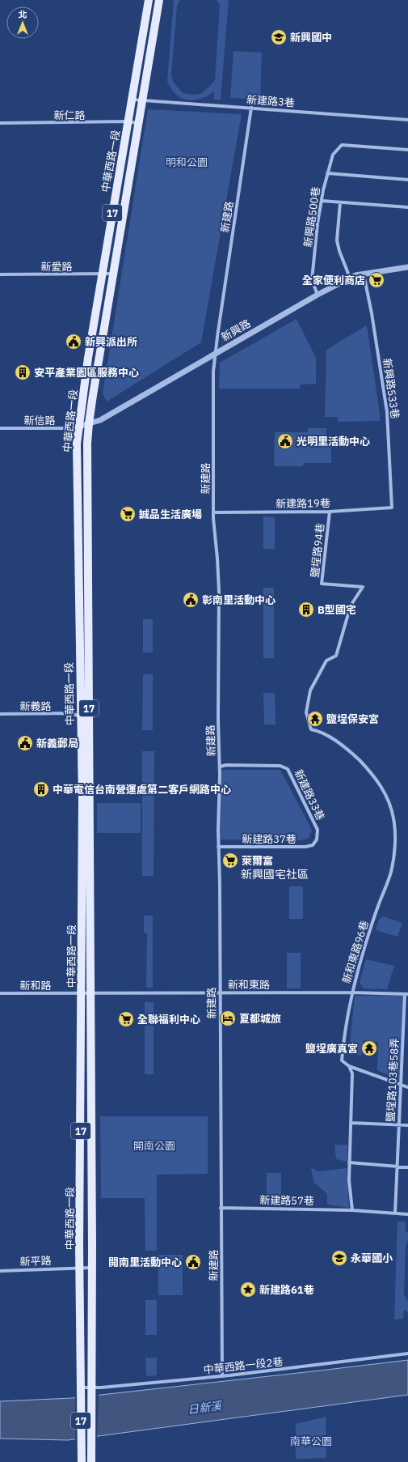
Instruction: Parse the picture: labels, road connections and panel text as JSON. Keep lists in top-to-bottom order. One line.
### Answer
{"streets":{"main road":["中華西路一段","17"],"street":["新建路3巷","新仁路","新建路","新興路500巷","新愛路","新興路","新興路533巷","新信路","新建路19巷","鹽埕路94巷","新義路","新建路33巷","新建路37巷","新和東路96巷","新和東路","新和路","鹽埕路103巷58弄","新建路57巷","新平路","中華西路一段2巷"]},"crossings":[["新建路3巷","中華西路一段"],["新建路3巷","新建路"],["新仁路","中華西路一段"],["中華西路一段","17"],["中華西路一段","新愛路"],["中華西路一段","新興路"],["中華西路一段","新信路"],["中華西路一段","新義路"],["中華西路一段","新和東路"],["中華西路一段","新和路"],["中華西路一段","新平路"],["中華西路一段","中華西路一段2巷"],["17","中華西路一段2巷"],["新建路","新興路"],["新建路","新建路19巷"],["新建路","新建路33巷"],["新建路","新建路37巷"],["新建路","新和東路"],["新建路","新建路57巷"],["新建路","中華西路一段2巷"],["新興路500巷","新興路"],["新興路","新興路533巷"],["新興路","新信路"],["新興路533巷","新建路19巷"],["新建路19巷","鹽埕路94巷"],["鹽埕路94巷","新和東路96巷"],["新建路33巷","新建路37巷"],["新和東路96巷","新和東路"],["新和東路","新和路"],["新和東路","鹽埕路103巷58弄"],["鹽埕路103巷58弄","新建路57巷"]],"districts":["新興國宅社區"],"water":["日新溪"],"parks":["明和公園","開南公園","南華公園"],"places":{"school or university":["新興國中","永華國小"],"supermarket":["全家便利商店","誠品生活廣場","萊爾富","全聯福利中心"],"public building":["新興派出所","光明里活動中心","彰南里活動中心","新義郵局","開南里活動中心"],"building":["安平產業園區服務中心","B型國宅","中華電信台南營運處第二客戶網路中心"],"temple":["鹽埕保安宮","鹽埕廣真宮"],"hotel":["夏都城旅"],"place":["新建路61巷"]},"north":"top"}
